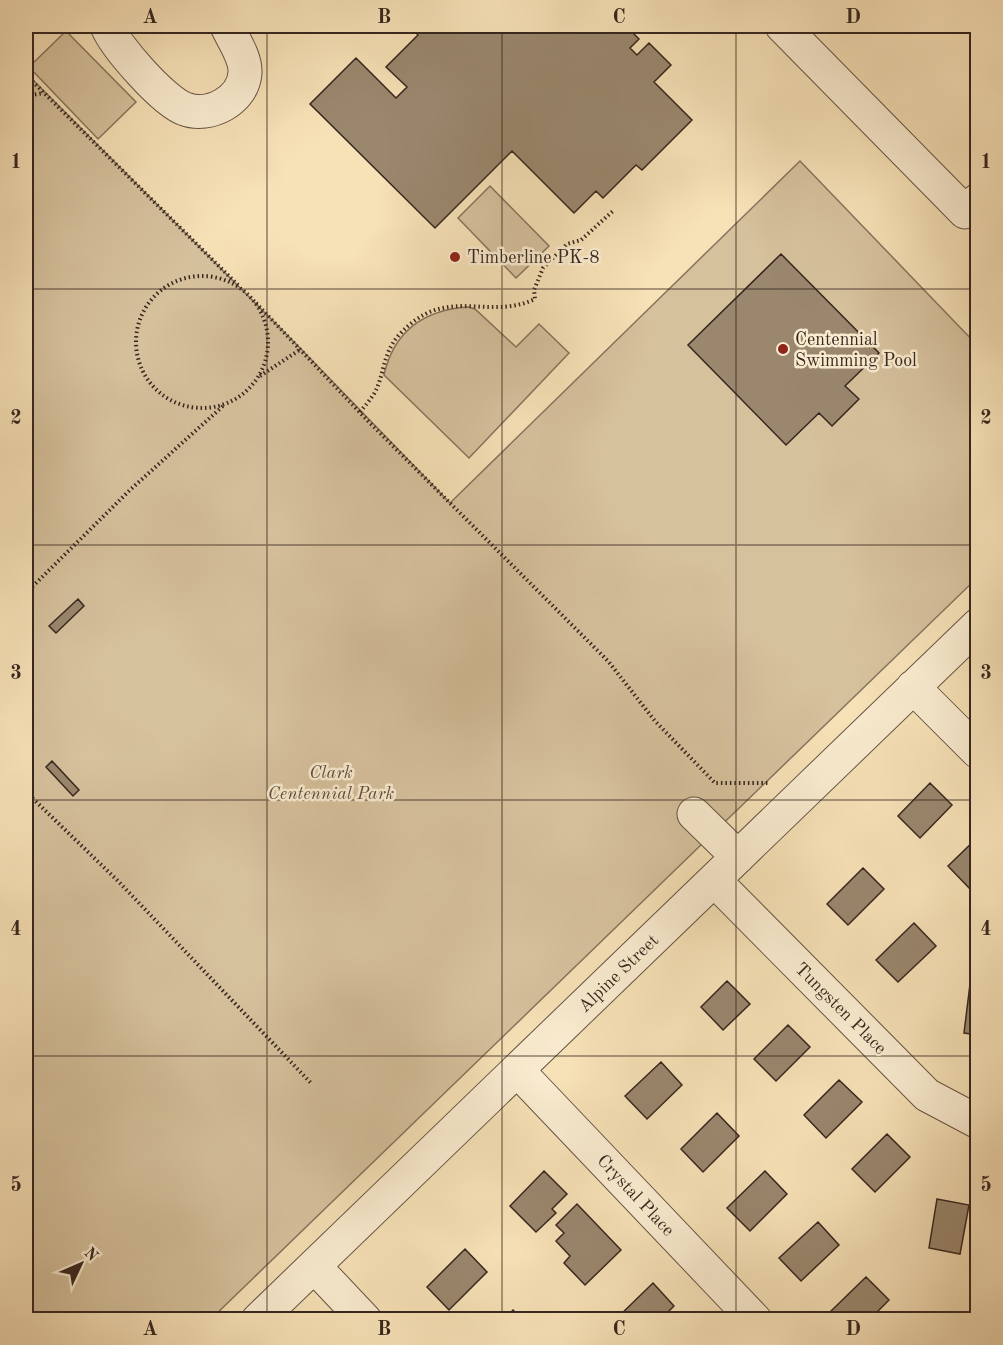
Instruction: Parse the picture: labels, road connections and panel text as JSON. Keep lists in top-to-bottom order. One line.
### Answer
{"streets":{"street":["Alpine Street","Tungsten Place","Crystal Place"]},"crossings":[["Alpine Street","Tungsten Place"],["Alpine Street","Crystal Place"]],"parks":["Clark Centennial Park"],"places":["Timberline PK-8","Centennial Swimming Pool"],"north":"top right","grid":{"columns":["A","B","C","D"],"rows":["1","2","3","4","5"]}}
